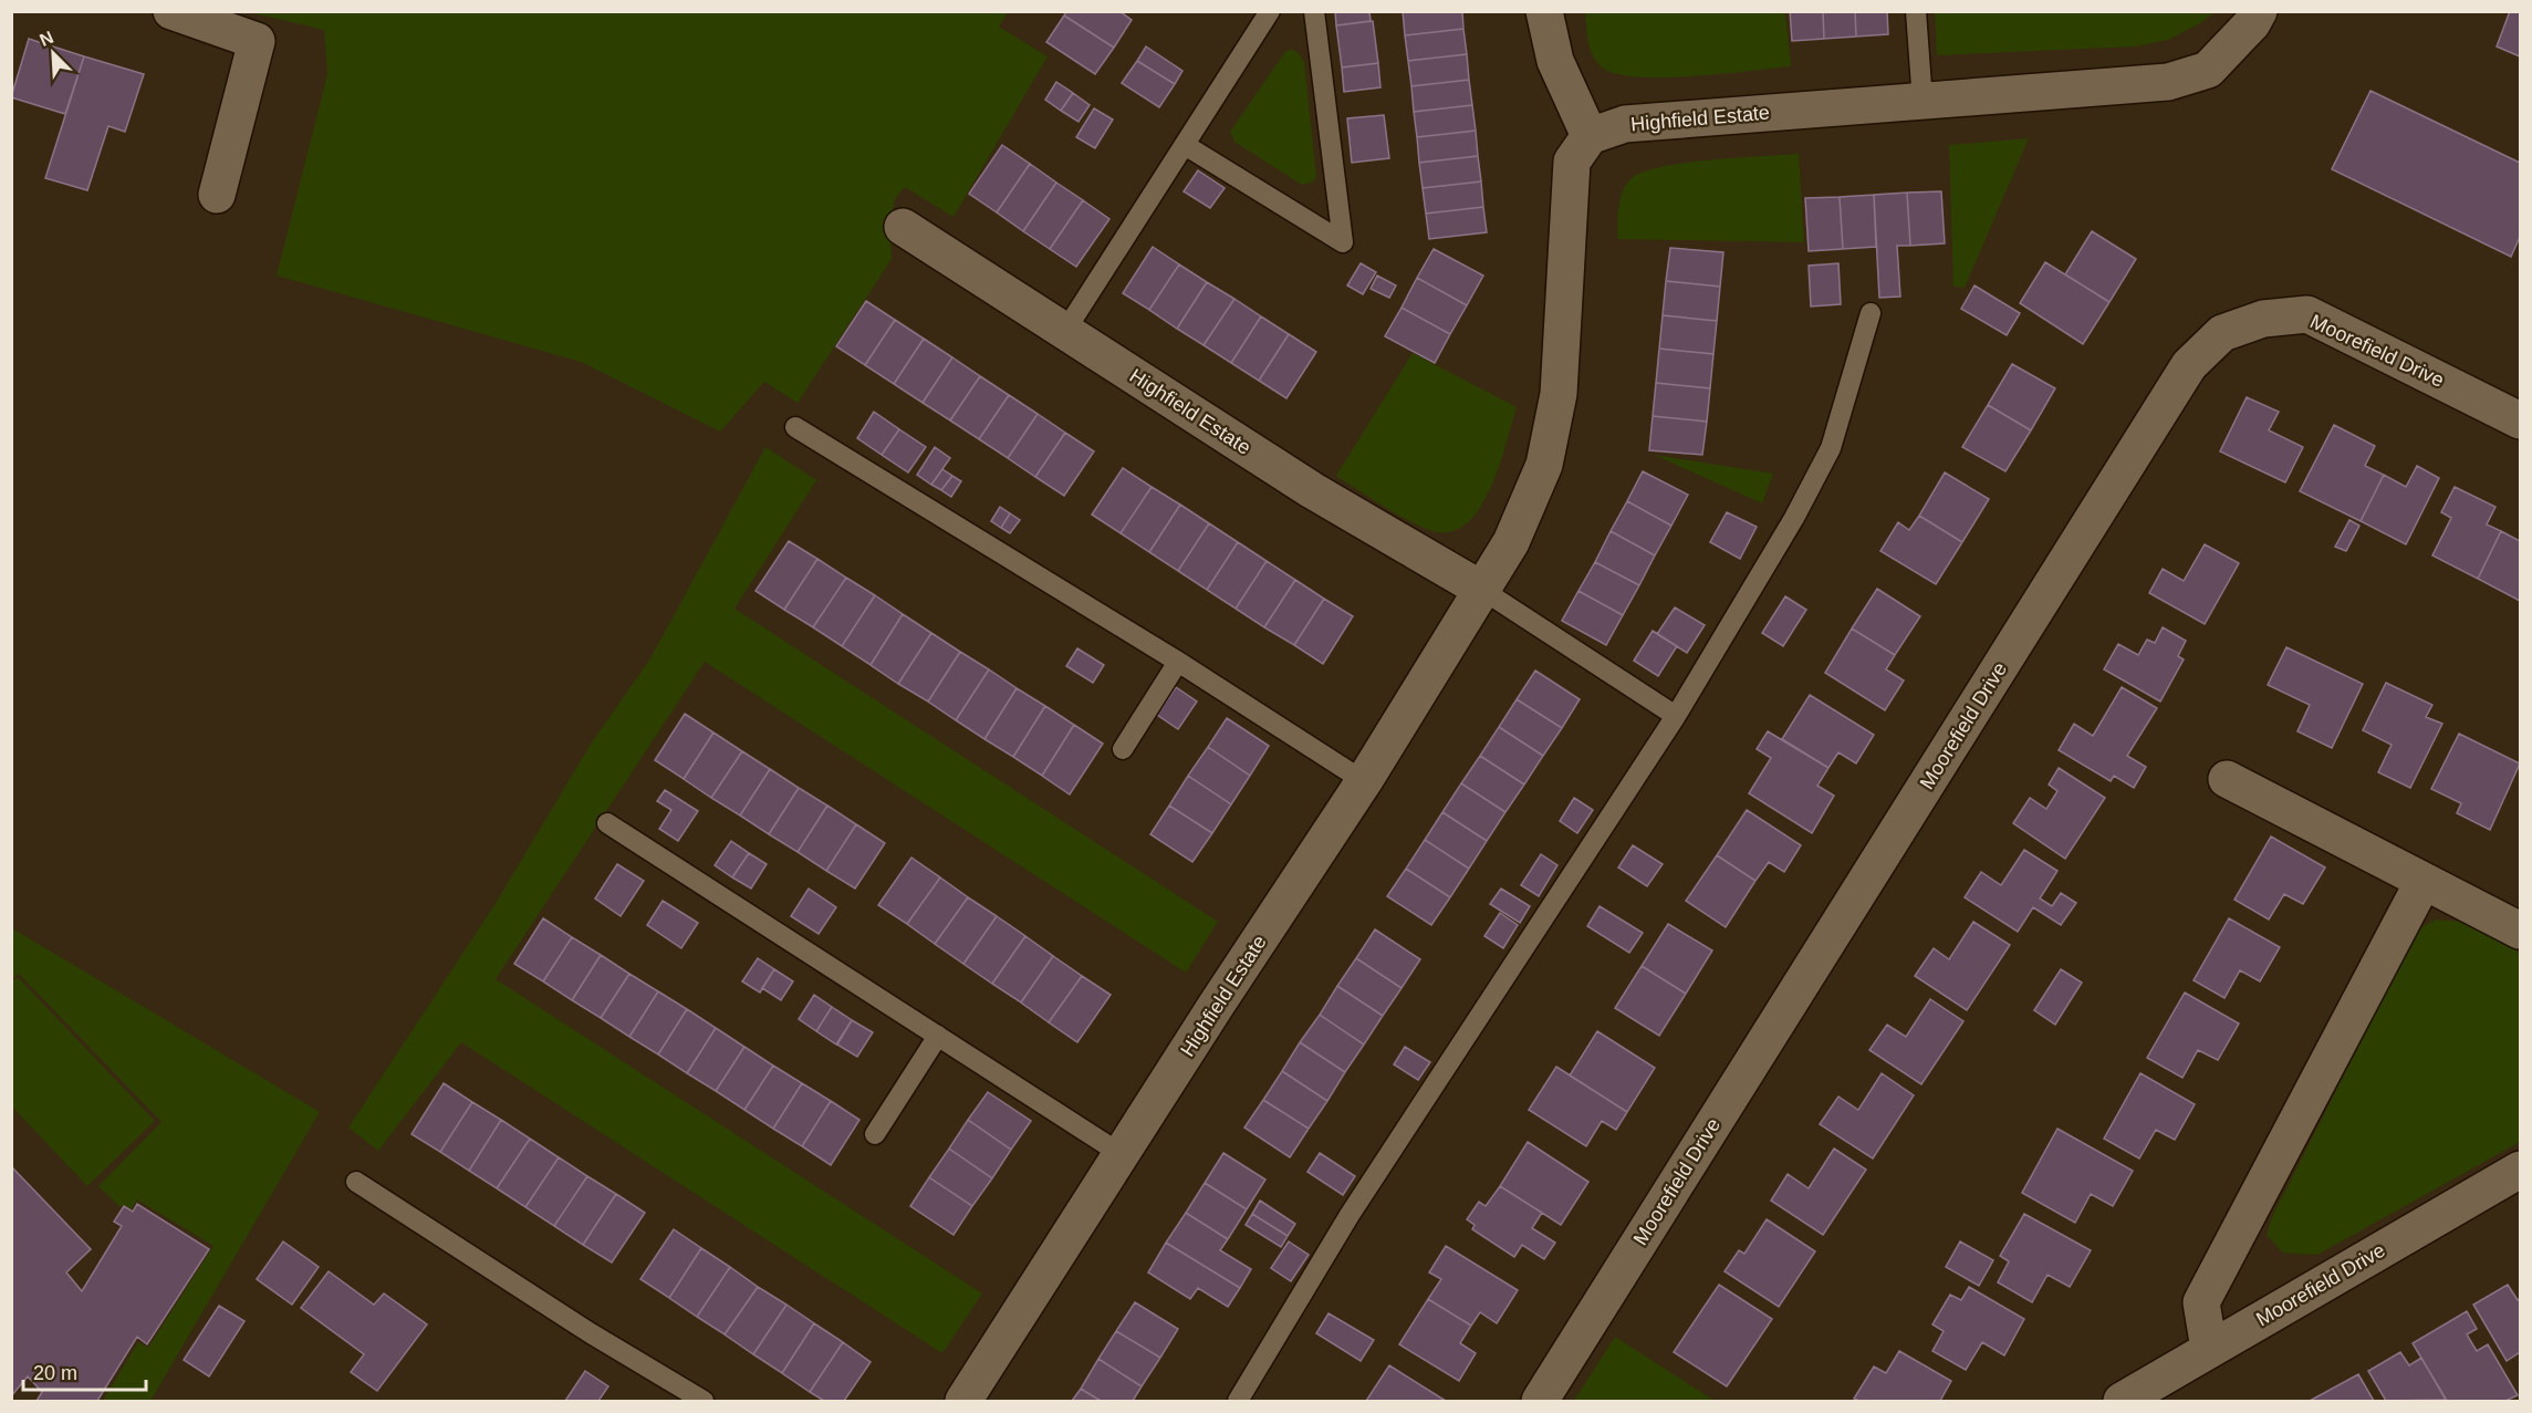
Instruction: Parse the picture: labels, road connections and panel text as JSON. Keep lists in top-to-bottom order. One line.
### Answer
{"streets":{"street":["Highfield Estate","Moorefield Drive"]},"scale_bar":"20 m","north":"top left"}
